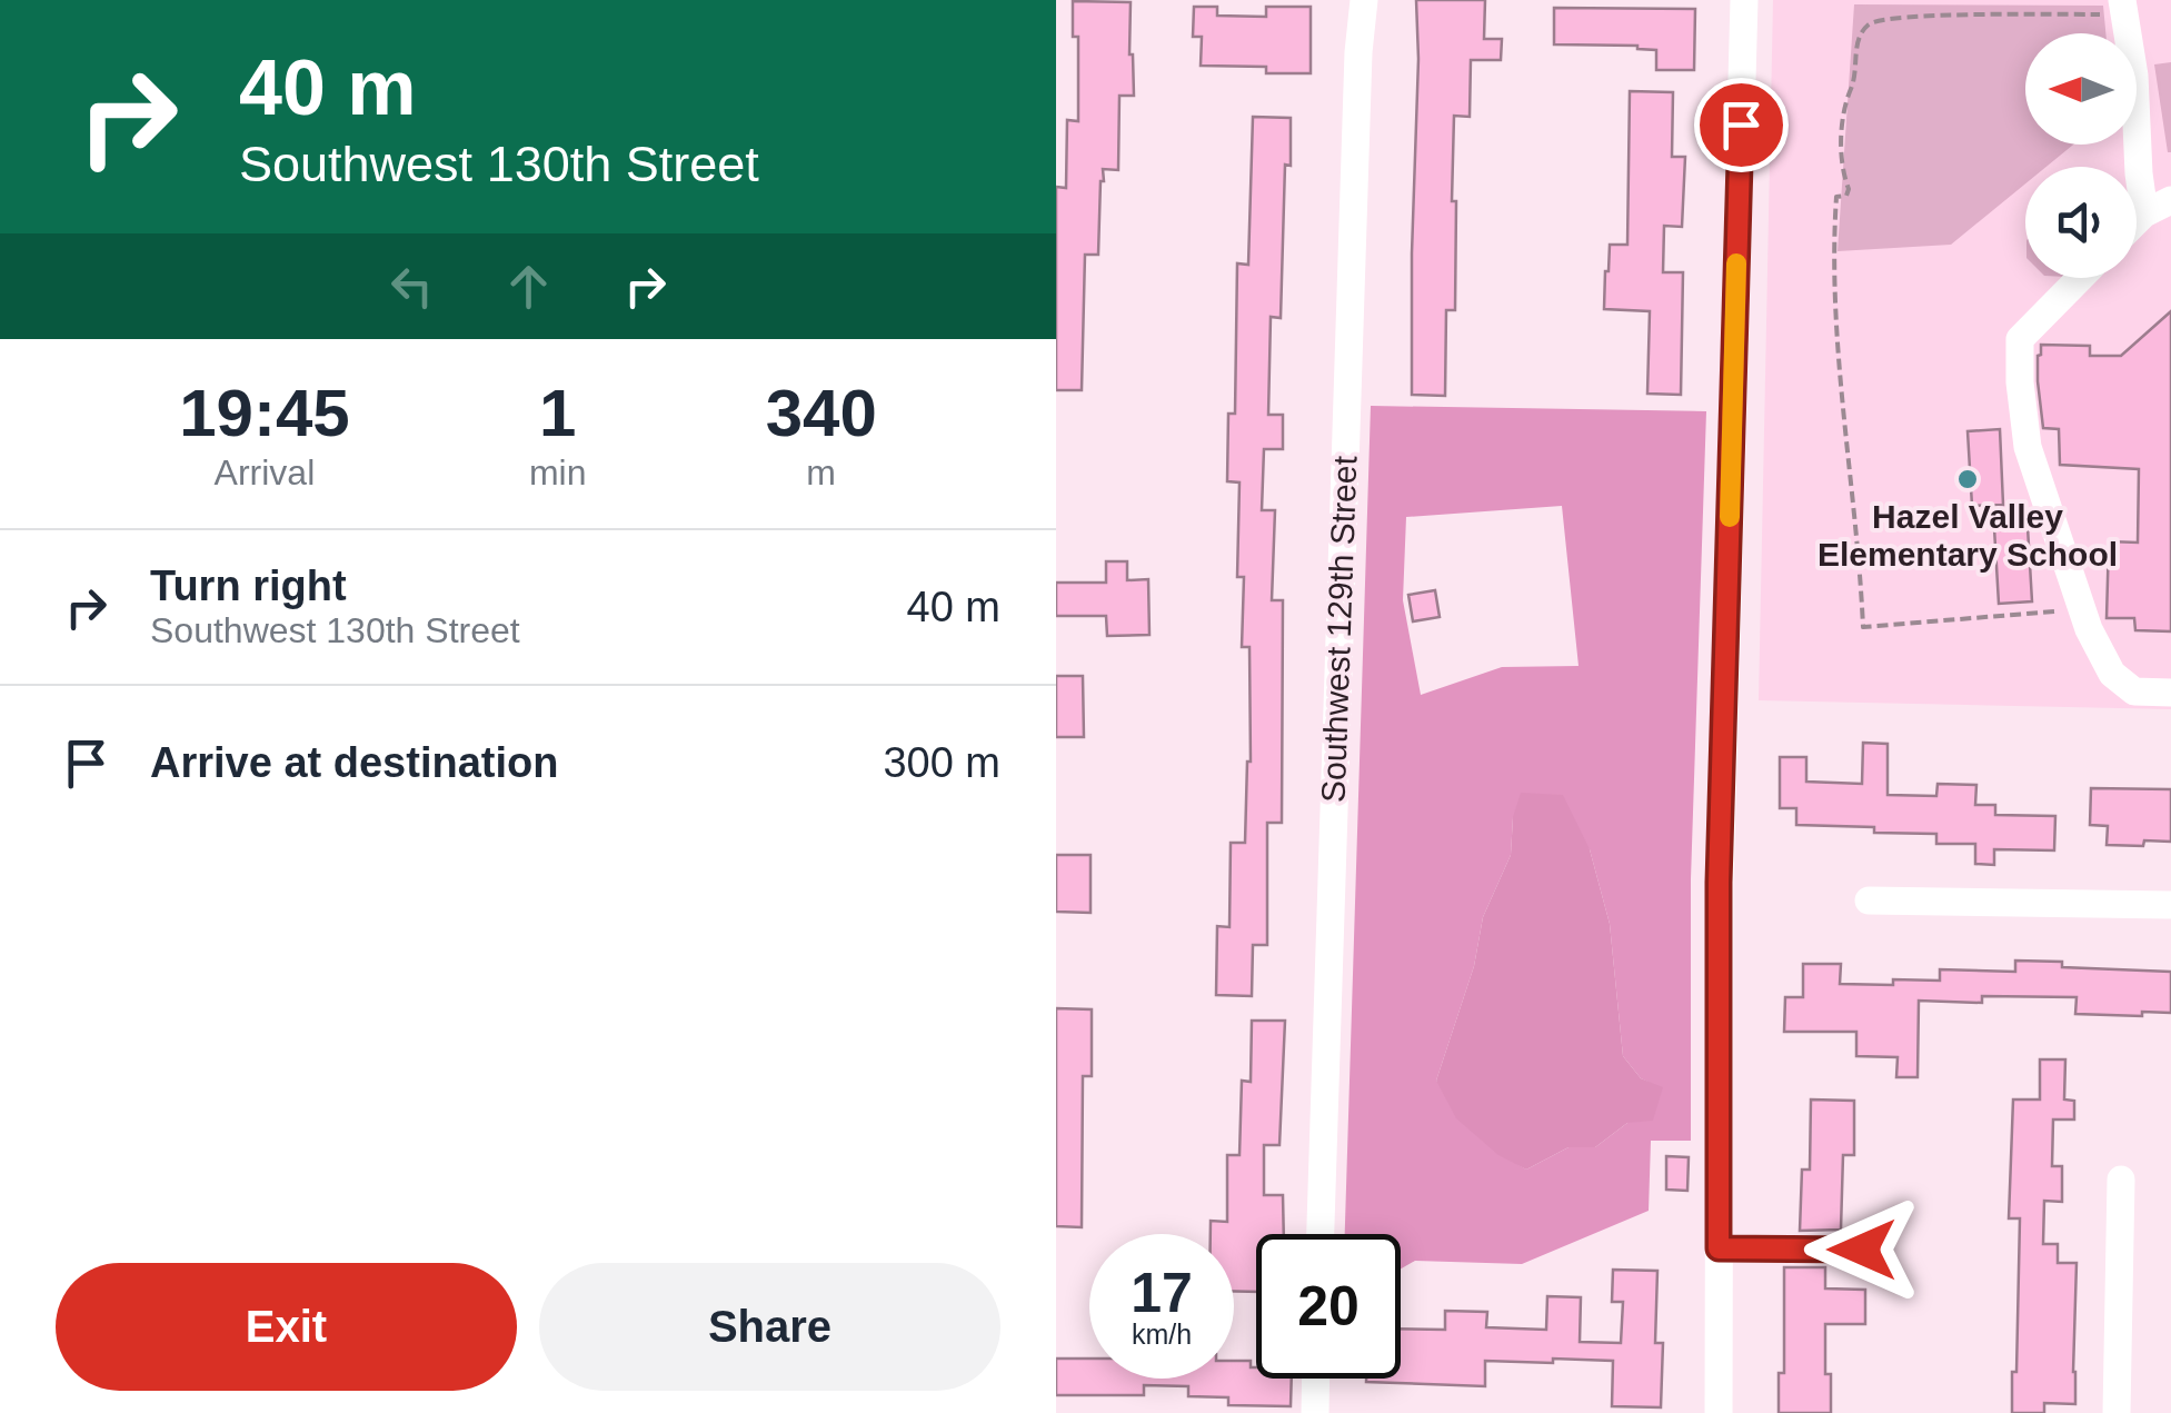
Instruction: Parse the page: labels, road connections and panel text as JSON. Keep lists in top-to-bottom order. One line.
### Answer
{"streets":{"street":["Southwest 129th Street"]},"places":["Hazel Valley Elementary School"],"north":"left","page":{"turn":["40 m","Southwest 130th Street"],"eta":["19:45","Arrival","1","min","340","m"],"list":[{"name":"Turn right","note":"Southwest 130th Street","value":"40 m"},{"name":"Arrive at destination","value":"300 m"}],"speed":"17 km/h","limit":"20","buttons":["Exit","Share"]}}
